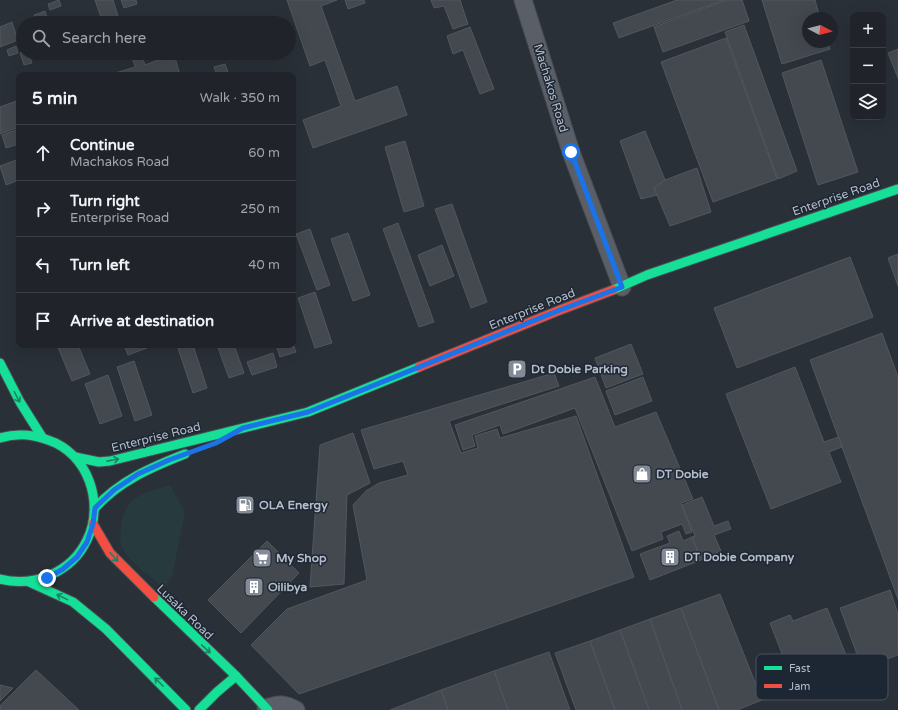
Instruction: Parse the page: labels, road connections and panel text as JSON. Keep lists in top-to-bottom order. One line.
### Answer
{"streets":{"main road":["Enterprise Road","Lusaka Road"],"street":["Machakos Road"]},"crossings":[["Machakos Road","Enterprise Road"]],"places":{"parking":["Dt Dobie Parking"],"shop":["DT Dobie"],"fuel station":["OLA Energy"],"building":["DT Dobie Company","Oilibya"],"supermarket":["My Shop"]},"legend":["Fast","Jam"],"north":"right","page":{"map_buttons":["+","−"],"search":"Search here","heading":["5 min","Walk · 350 m"],"list":[["Continue","Machakos Road","60 m"],["Turn right","Enterprise Road","250 m"],["Turn left","40 m"],"Arrive at destination"]}}
